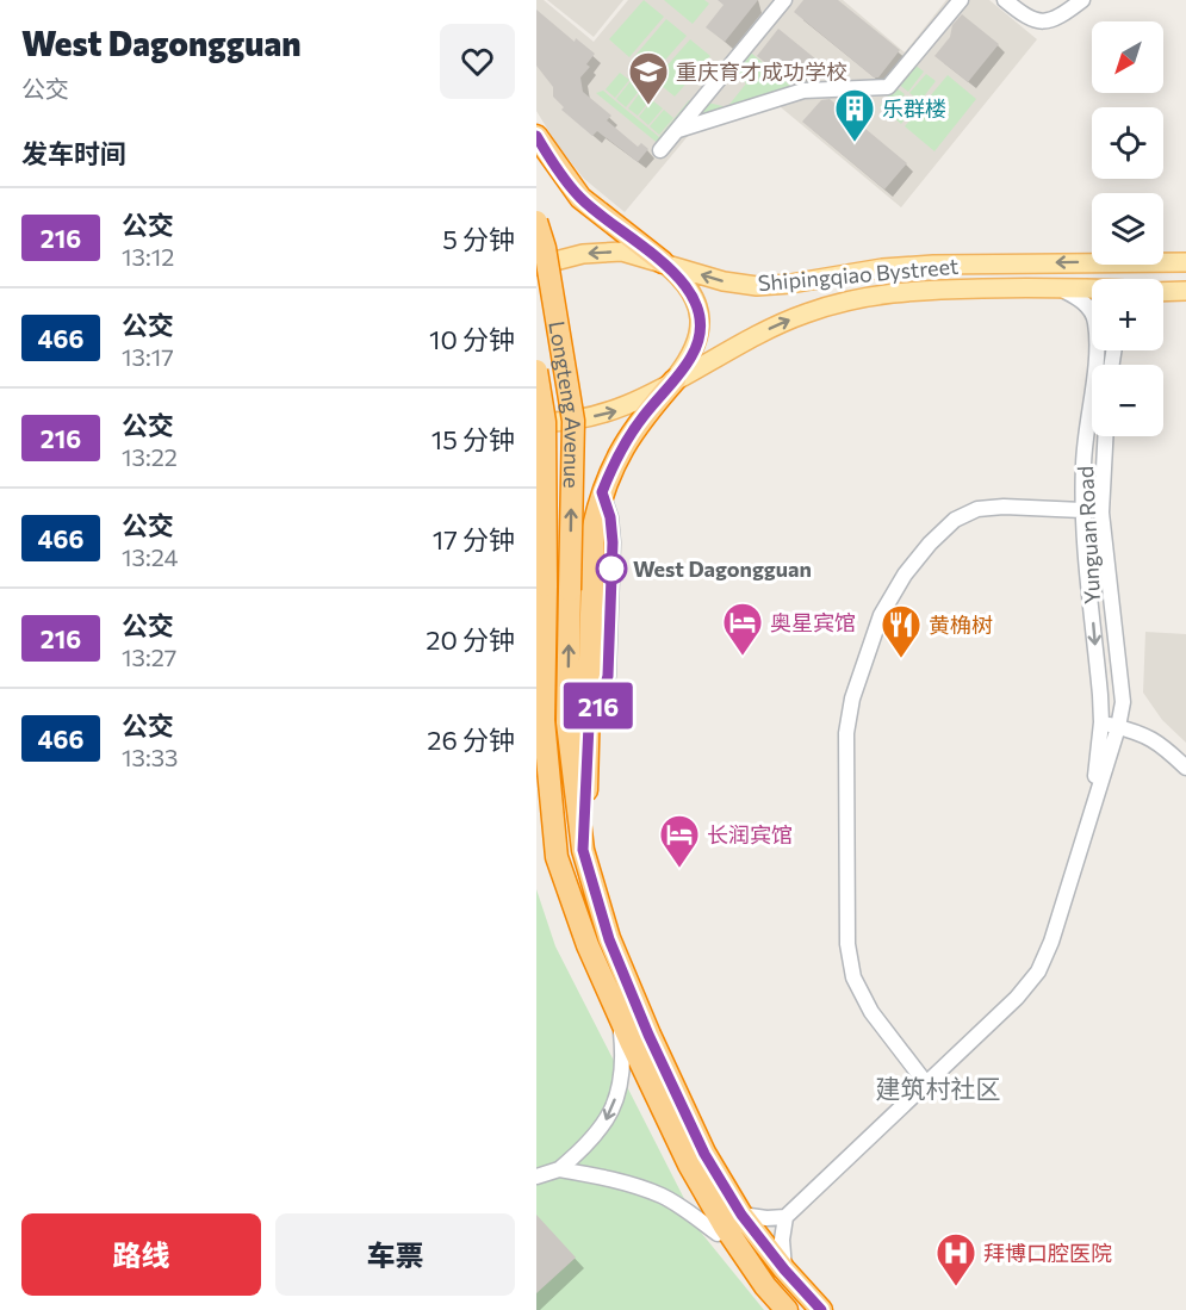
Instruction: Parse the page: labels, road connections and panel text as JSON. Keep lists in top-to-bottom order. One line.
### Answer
{"streets":{"highway":["Longteng Avenue"],"main road":["Shipingqiao Bystreet"],"street":["Yunguan Road"]},"crossings":[["Shipingqiao Bystreet","Yunguan Road"]],"districts":["建筑村社区"],"places":{"school or university":["重庆育才成功学校"],"building":["乐群楼"],"other":["West Dagongguan"],"hotel":["奥星宾馆","长润宾馆"],"restaurant":["黄桷树"],"hospital":["拜博口腔医院"]},"lines":["bus line 216"],"north":"bottom left","page":{"heading":[["West Dagongguan","公交"],"发车时间"],"on_map":"216","map_buttons":["+","−"],"list":[{"mark":"216","name":"公交","note":"13:12","value":"5 分钟"},{"mark":"466","name":"公交","note":"13:17","value":"10 分钟"},{"mark":"216","name":"公交","note":"13:22","value":"15 分钟"},{"mark":"466","name":"公交","note":"13:24","value":"17 分钟"},{"mark":"216","name":"公交","note":"13:27","value":"20 分钟"},{"mark":"466","name":"公交","note":"13:33","value":"26 分钟"}],"buttons":["路线","车票"]}}
